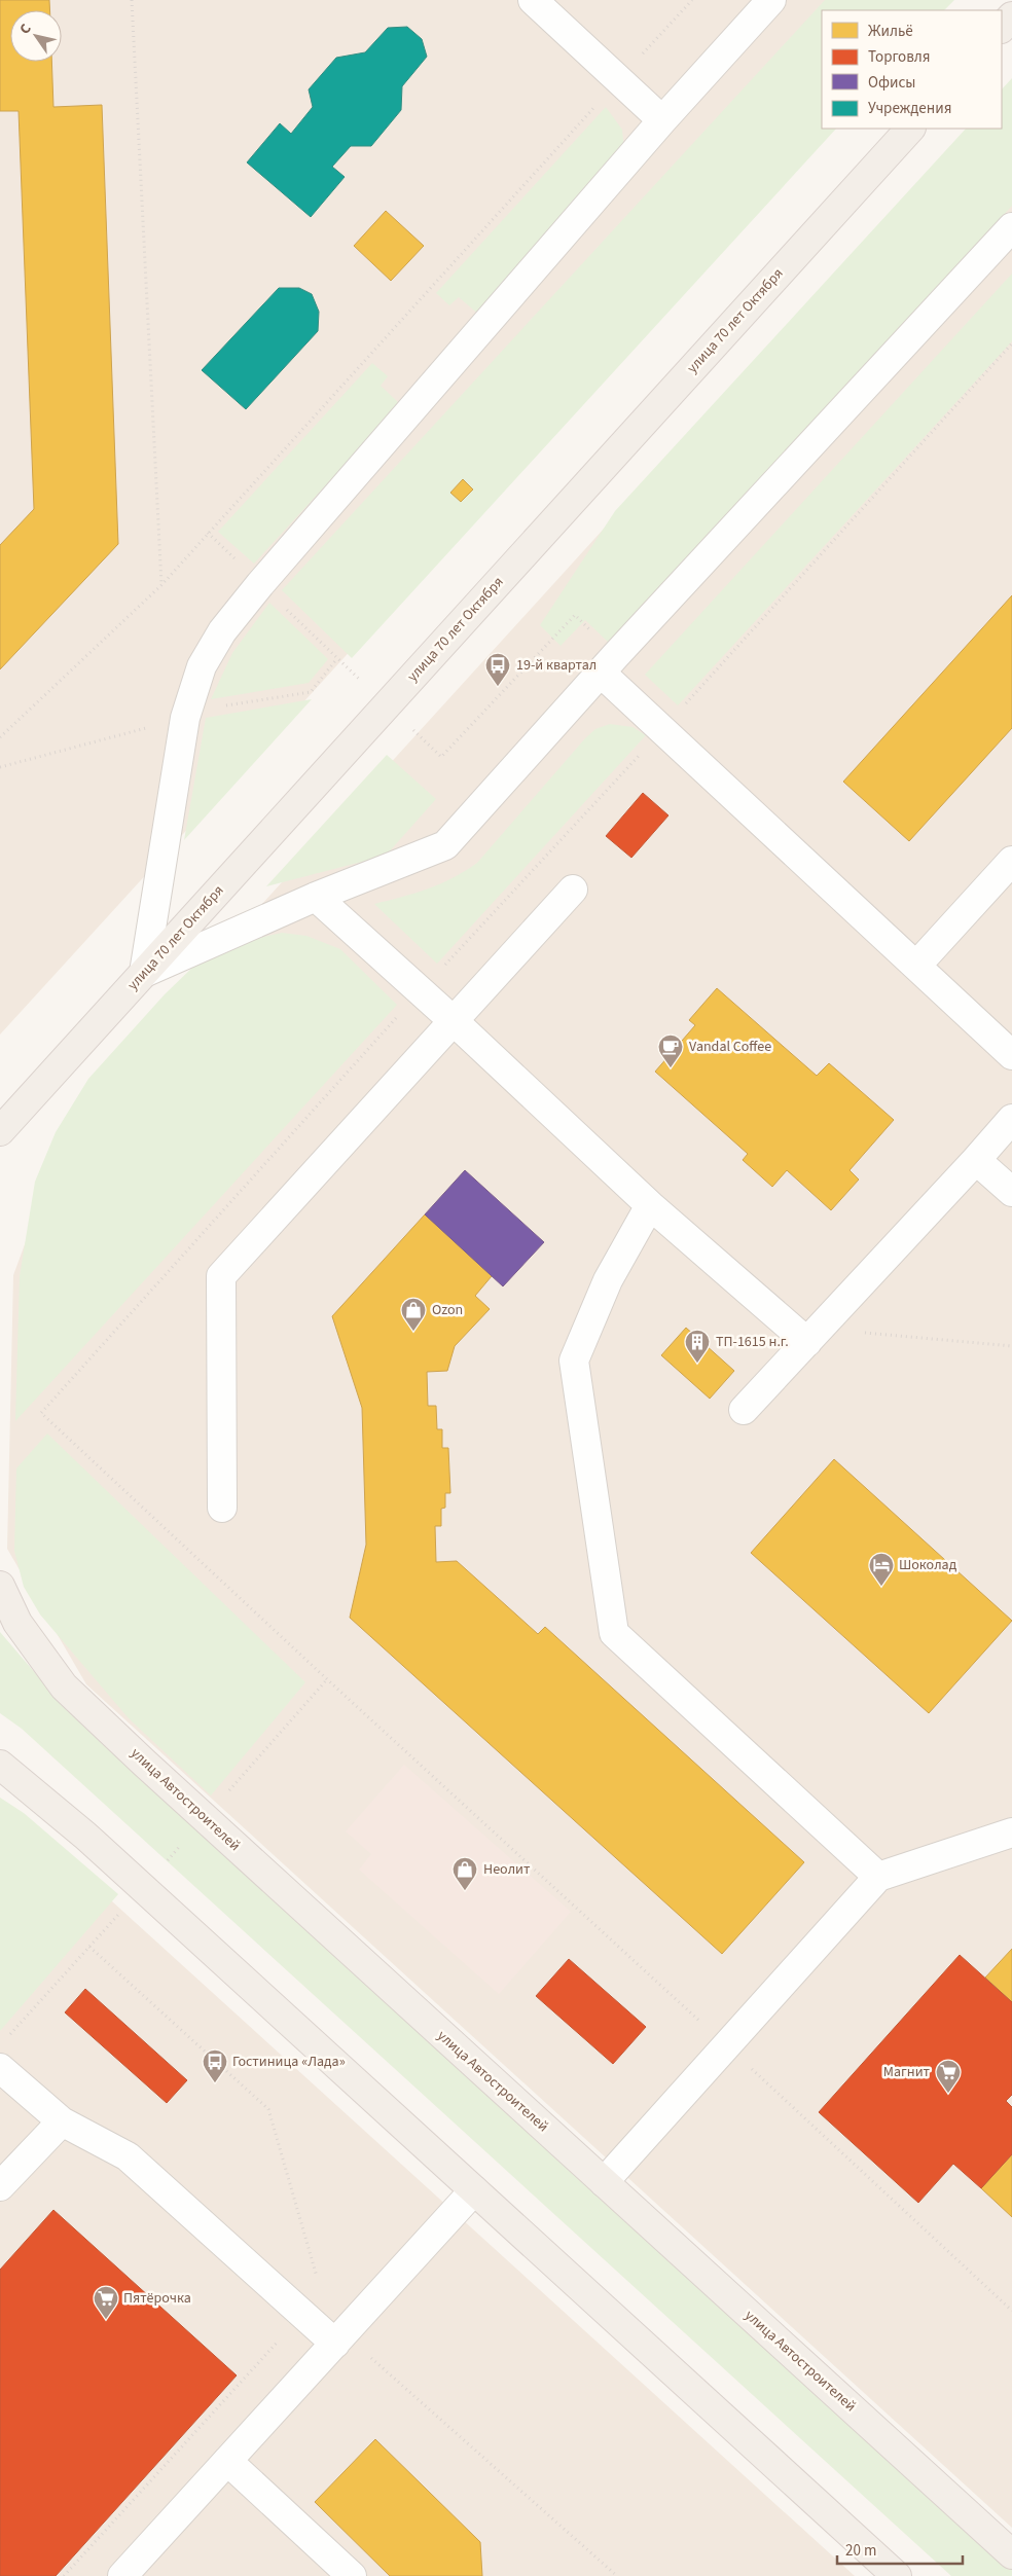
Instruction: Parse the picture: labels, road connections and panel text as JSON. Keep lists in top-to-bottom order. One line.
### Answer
{"streets":{"main road":["улица 70 лет Октября","улица Автостроителей"]},"places":{"bus stop":["19-й квартал","Гостиница «Лада»"],"cafe":["Vandal Coffee"],"shop":["Ozon","Неолит"],"building":["ТП-1615 н.г."],"hotel":["Шоколад"],"supermarket":["Магнит","Пятёрочка"]},"legend":["Жильё","Торговля","Офисы","Учреждения"],"scale_bar":"20 m","north":"top left"}
